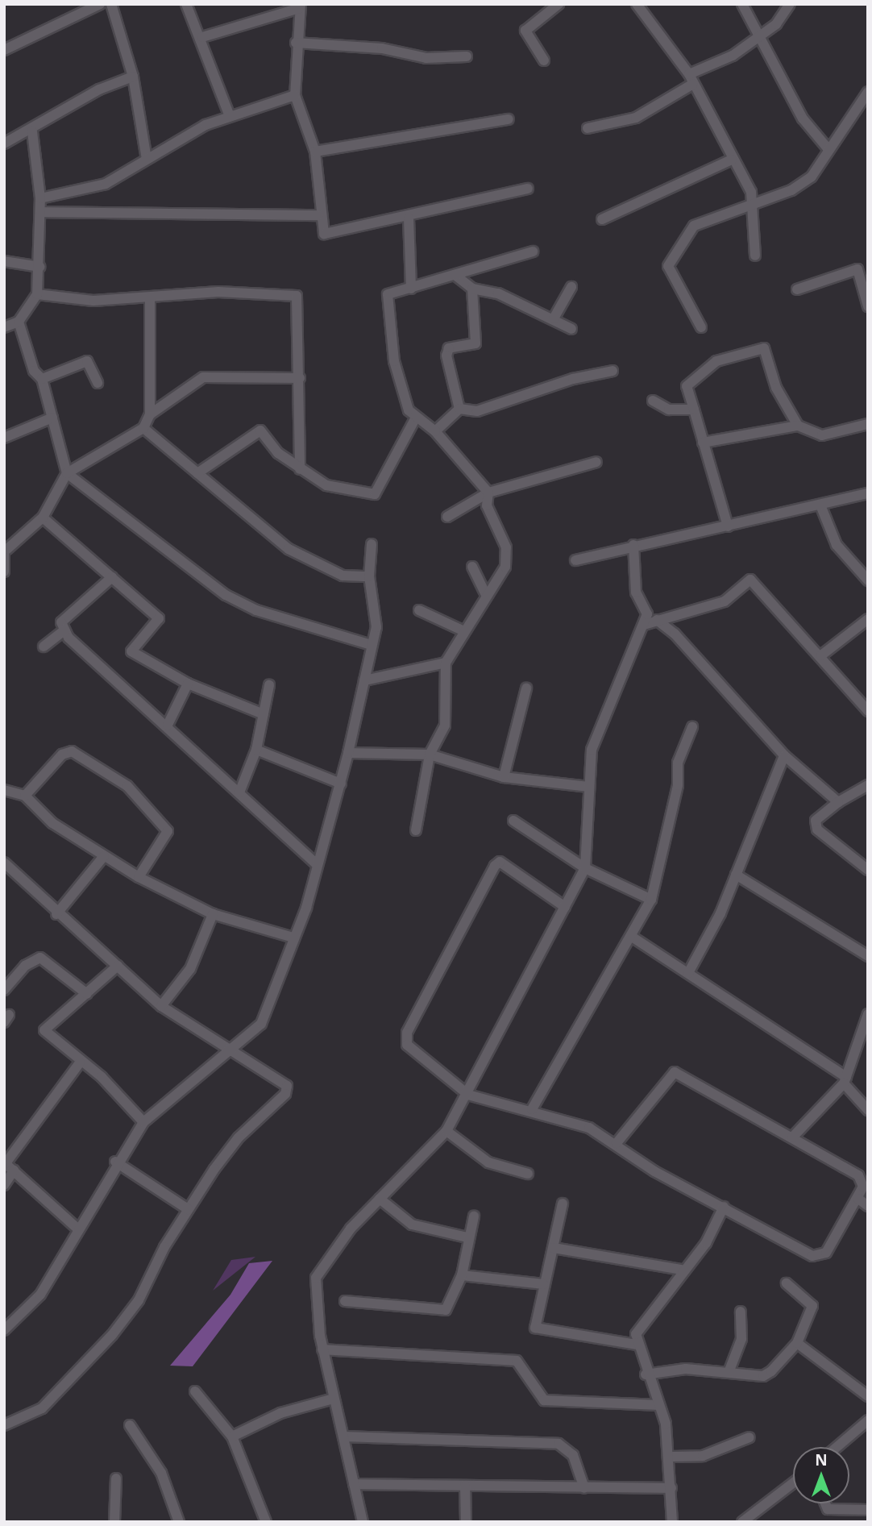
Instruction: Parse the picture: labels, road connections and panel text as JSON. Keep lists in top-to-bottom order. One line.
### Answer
{"north":"top"}
